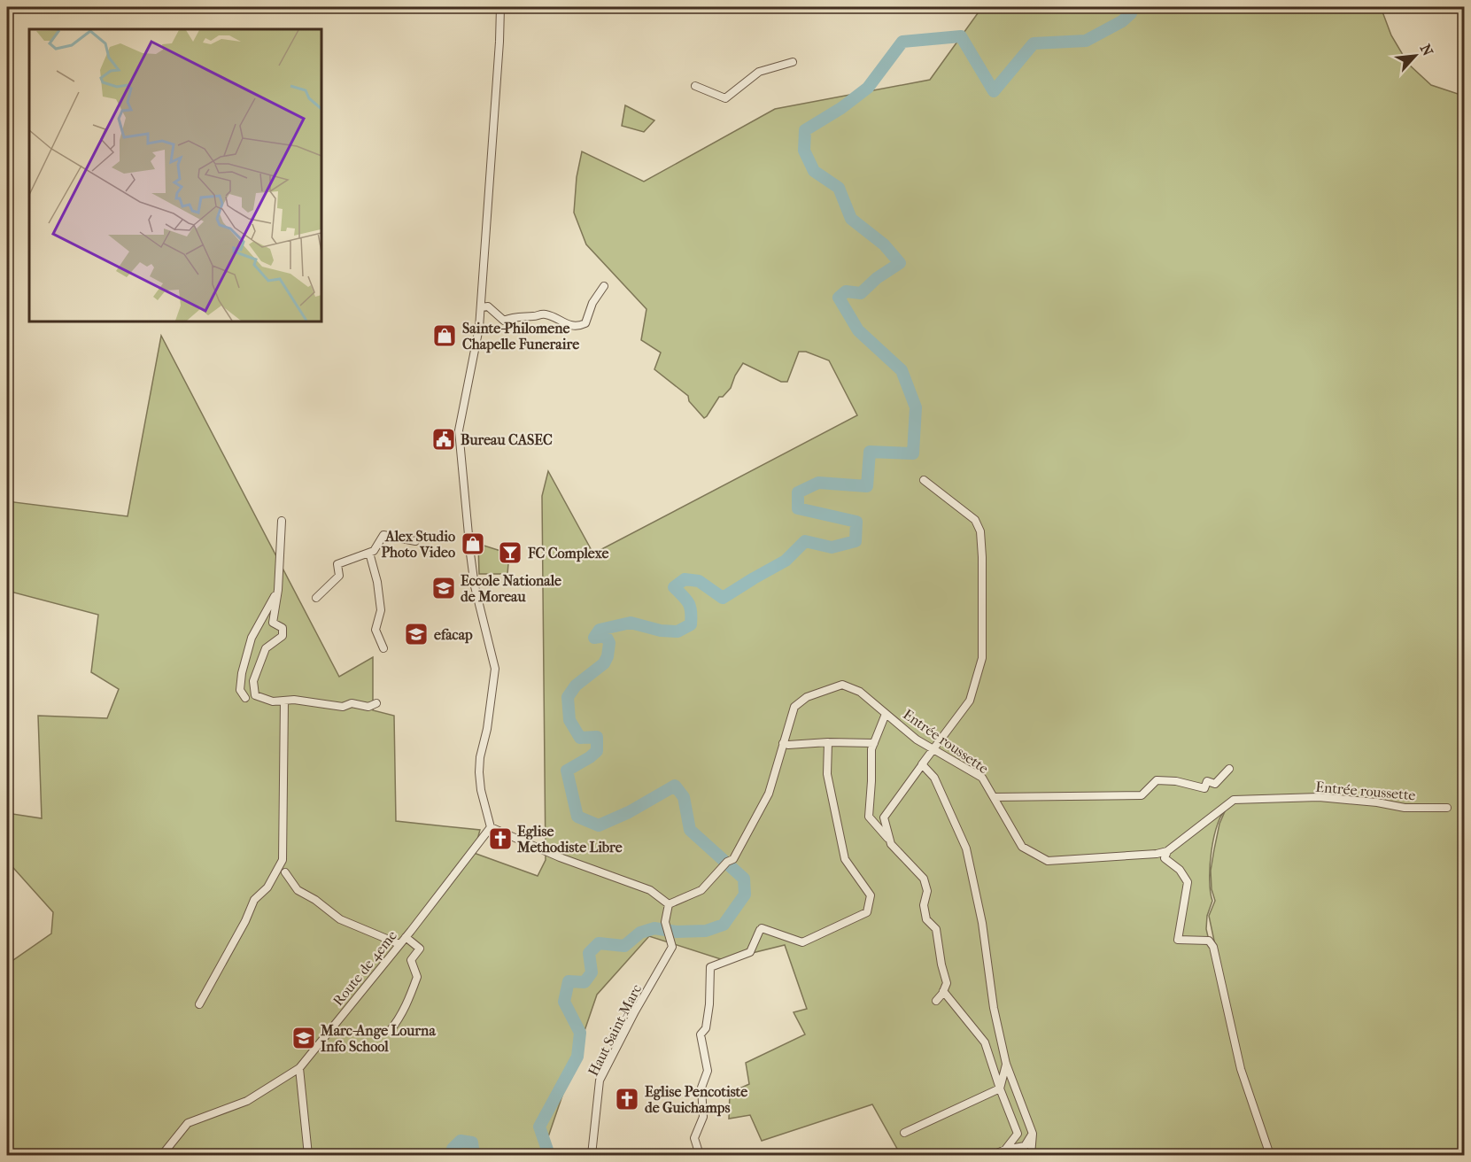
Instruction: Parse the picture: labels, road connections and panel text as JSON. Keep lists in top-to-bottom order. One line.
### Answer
{"streets":{"street":["Entrée roussette","Route de 4eme","Haut Saint-Marc"]},"crossings":[["Entrée roussette","Haut Saint-Marc"]],"places":{"shop":["Sainte-Philomene Chapelle Funeraire","Alex Studio Photo Video"],"public building":["Bureau CASEC"],"bar":["FC Complexe"],"school or university":["Eccole Nationale de Moreau","efacap","Marc-Ange Lourna Info School"],"church":["Eglise Methodiste Libre","Eglise Pencotiste de Guichamps"]},"north":"top right"}
